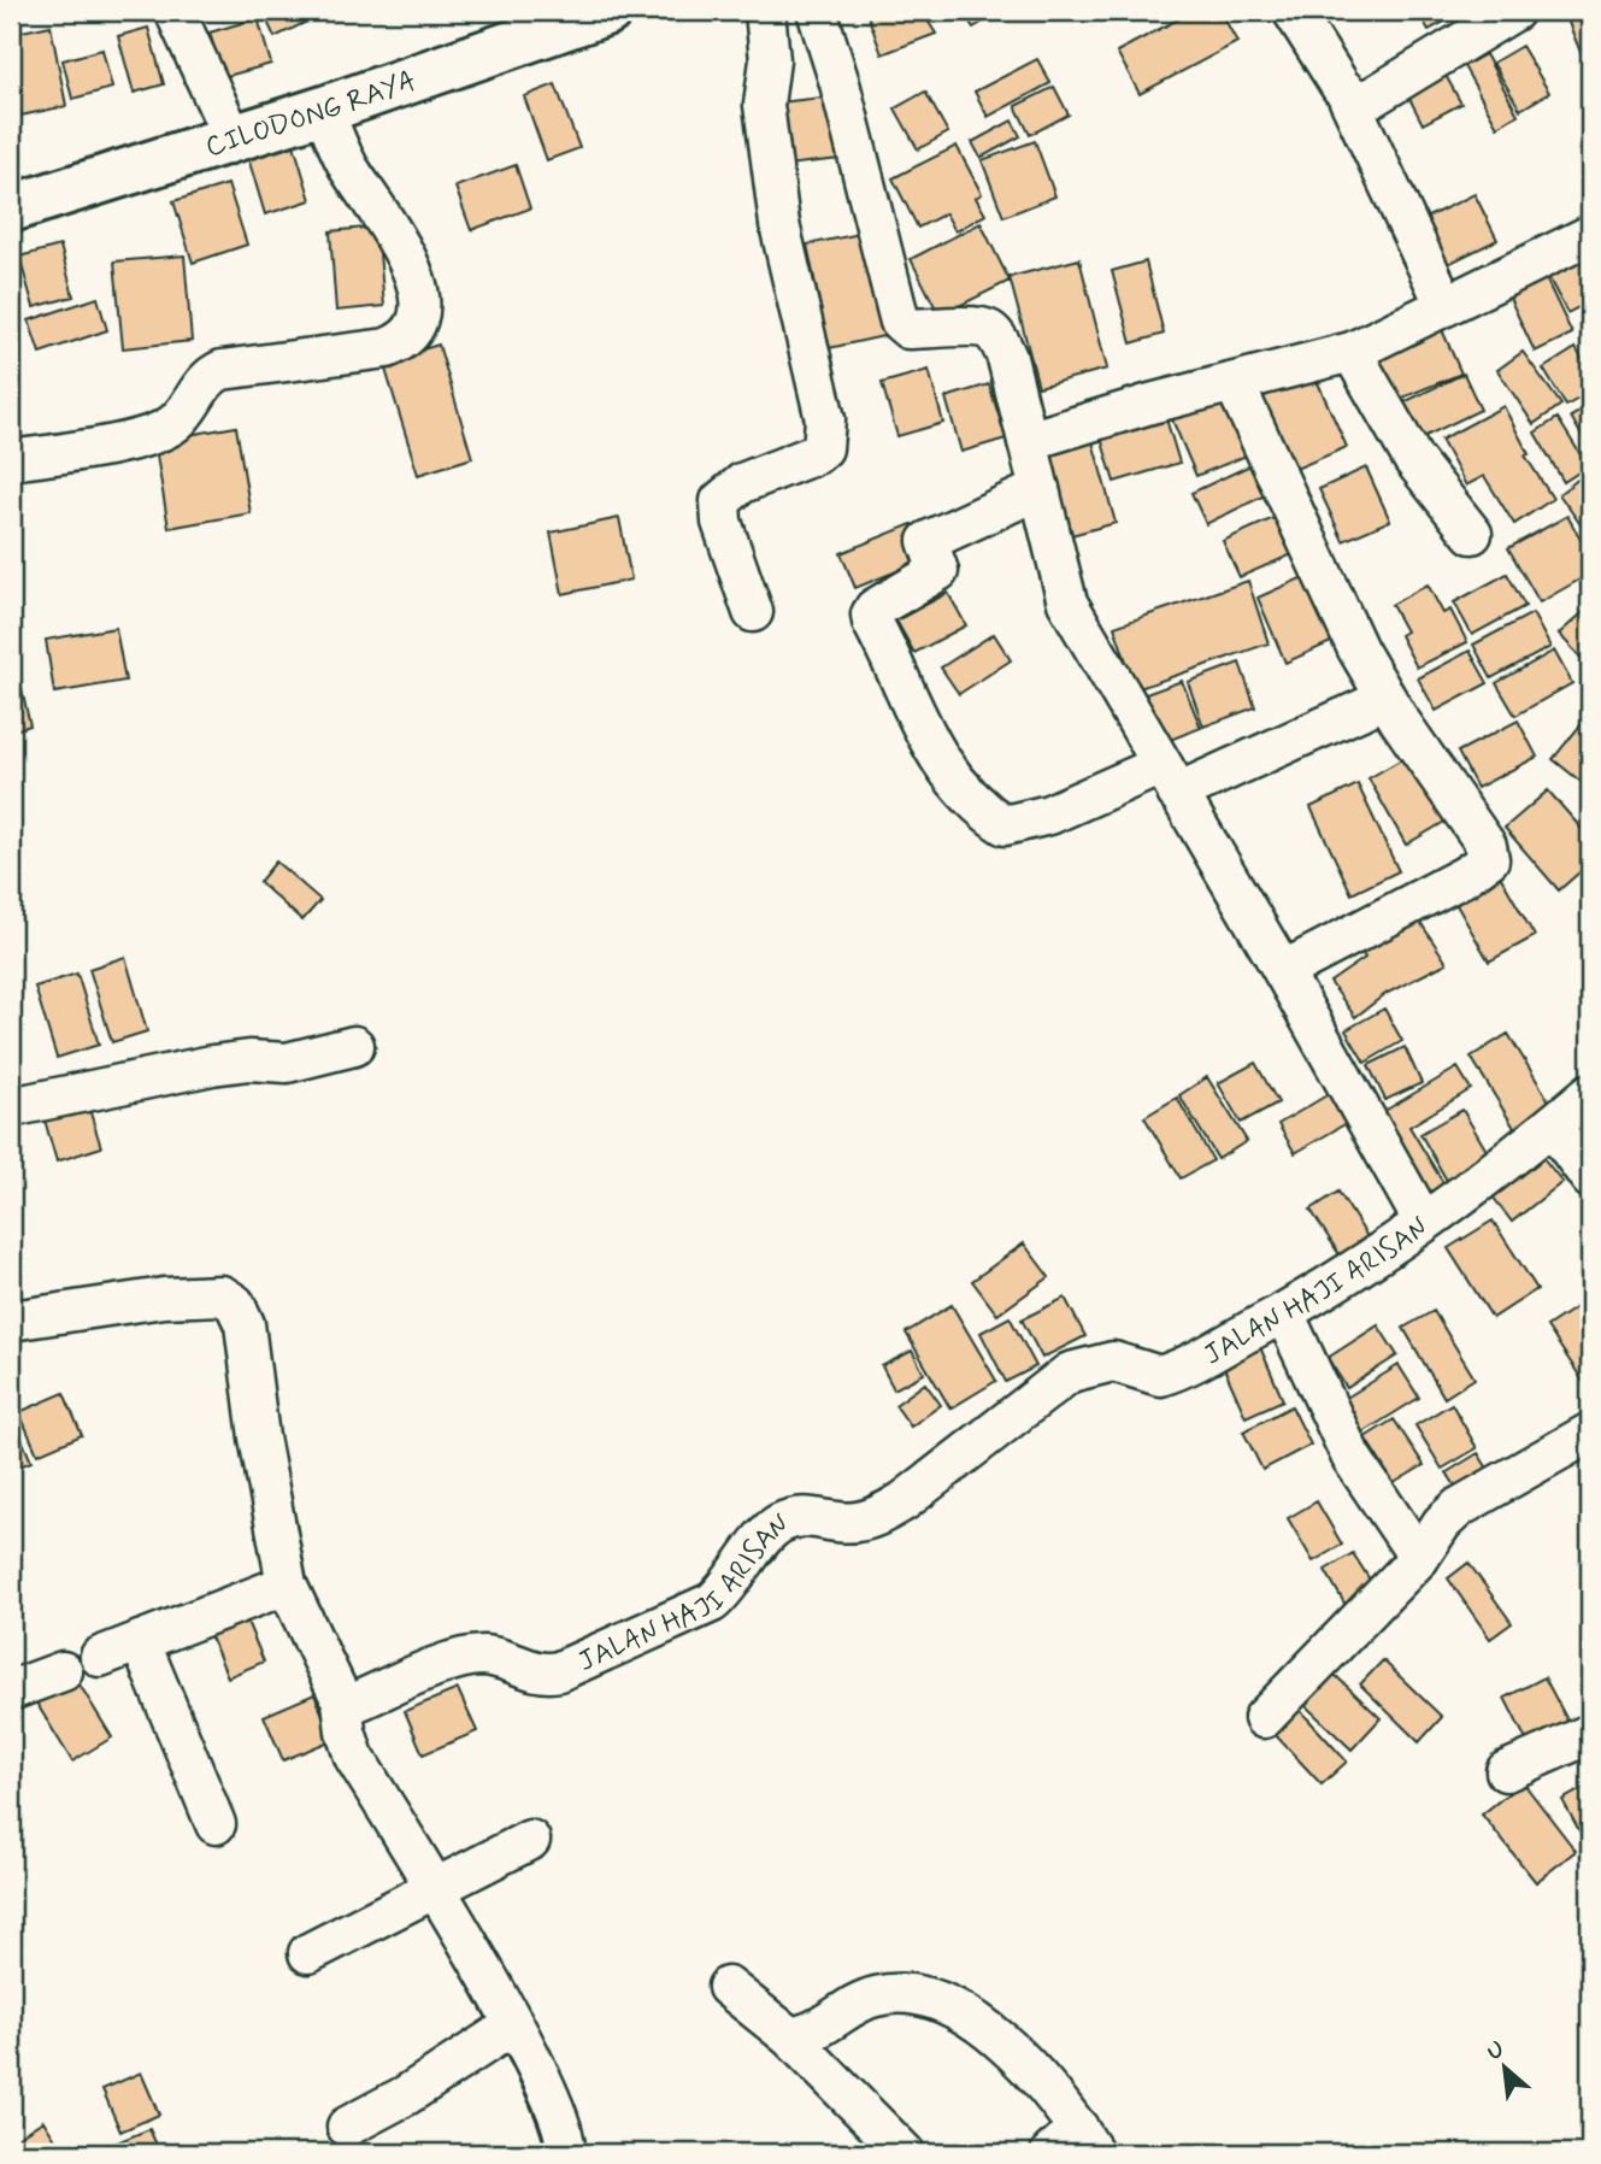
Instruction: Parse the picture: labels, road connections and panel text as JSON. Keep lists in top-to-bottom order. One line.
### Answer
{"streets":{"street":["CILODONG RAYA","JALAN HAJI ARISAN"]},"north":"top left"}
